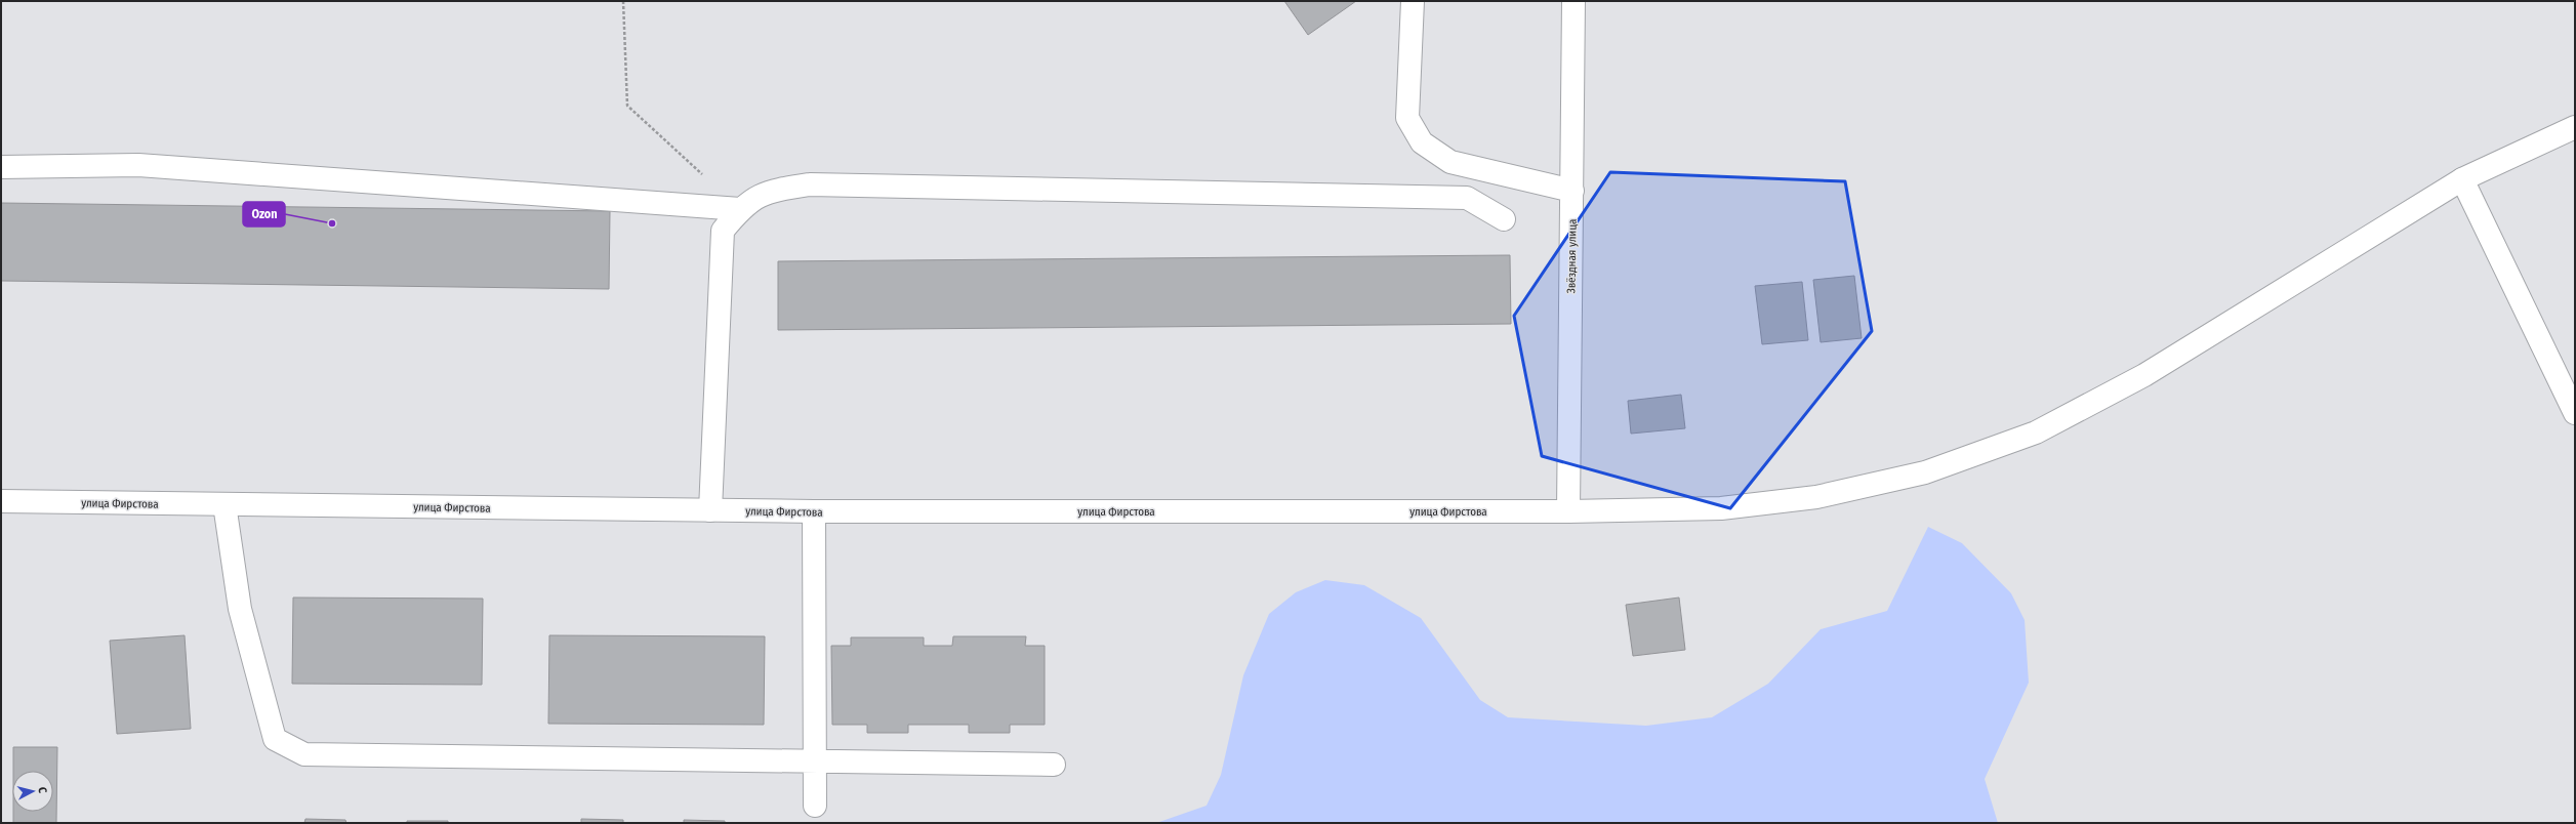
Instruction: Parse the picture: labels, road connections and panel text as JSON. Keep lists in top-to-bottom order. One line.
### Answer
{"streets":{"main road":["Звёздная улица","улица Фирстова"]},"crossings":[["Звёздная улица","улица Фирстова"]],"places":["Ozon"],"north":"right"}
